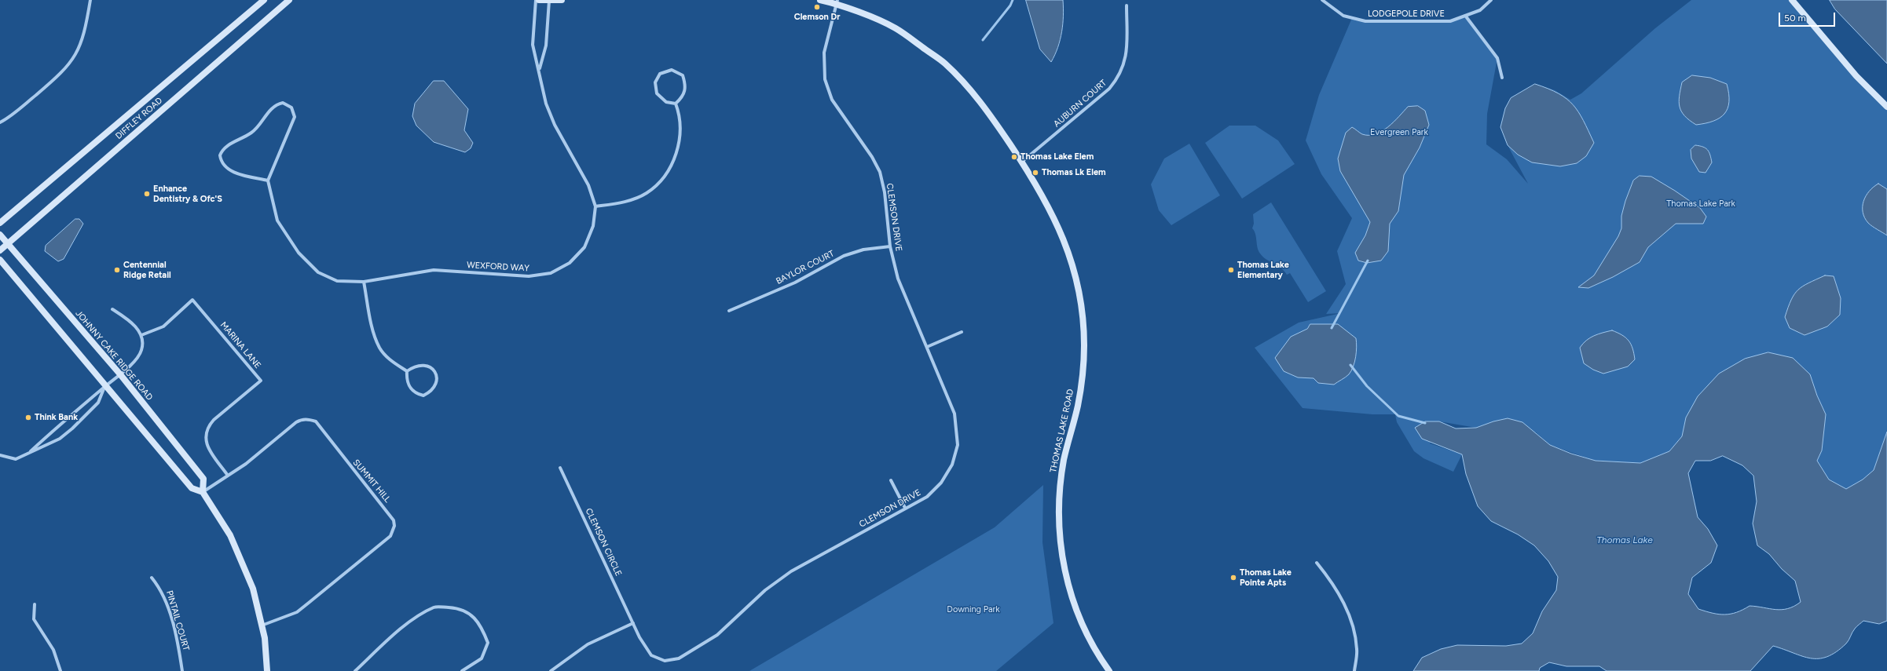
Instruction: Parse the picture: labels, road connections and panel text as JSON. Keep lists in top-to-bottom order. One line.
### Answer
{"streets":{"street":["LODGEPOLE DRIVE","AUBURN COURT","DIFFLEY ROAD","CLEMSON DRIVE","WEXFORD WAY","BAYLOR COURT","MARINA LANE","JOHNNY CAKE RIDGE ROAD","THOMAS LAKE ROAD","SUMMIT HILL","CLEMSON CIRCLE","PINTAIL COURT"]},"crossings":[["AUBURN COURT","THOMAS LAKE ROAD"],["DIFFLEY ROAD","JOHNNY CAKE RIDGE ROAD"],["CLEMSON DRIVE","BAYLOR COURT"],["CLEMSON DRIVE","THOMAS LAKE ROAD"],["CLEMSON DRIVE","CLEMSON CIRCLE"],["MARINA LANE","SUMMIT HILL"],["JOHNNY CAKE RIDGE ROAD","SUMMIT HILL"]],"water":["Thomas Lake"],"parks":["Evergreen Park","Thomas Lake Park","Downing Park"],"places":["Clemson Dr","Thomas Lake Elem","Thomas Lk Elem","Enhance Dentistry & Ofc'S","Centennial Ridge Retail","Thomas Lake Elementary","Think Bank","Thomas Lake Pointe Apts"],"scale_bar":"50 m"}
